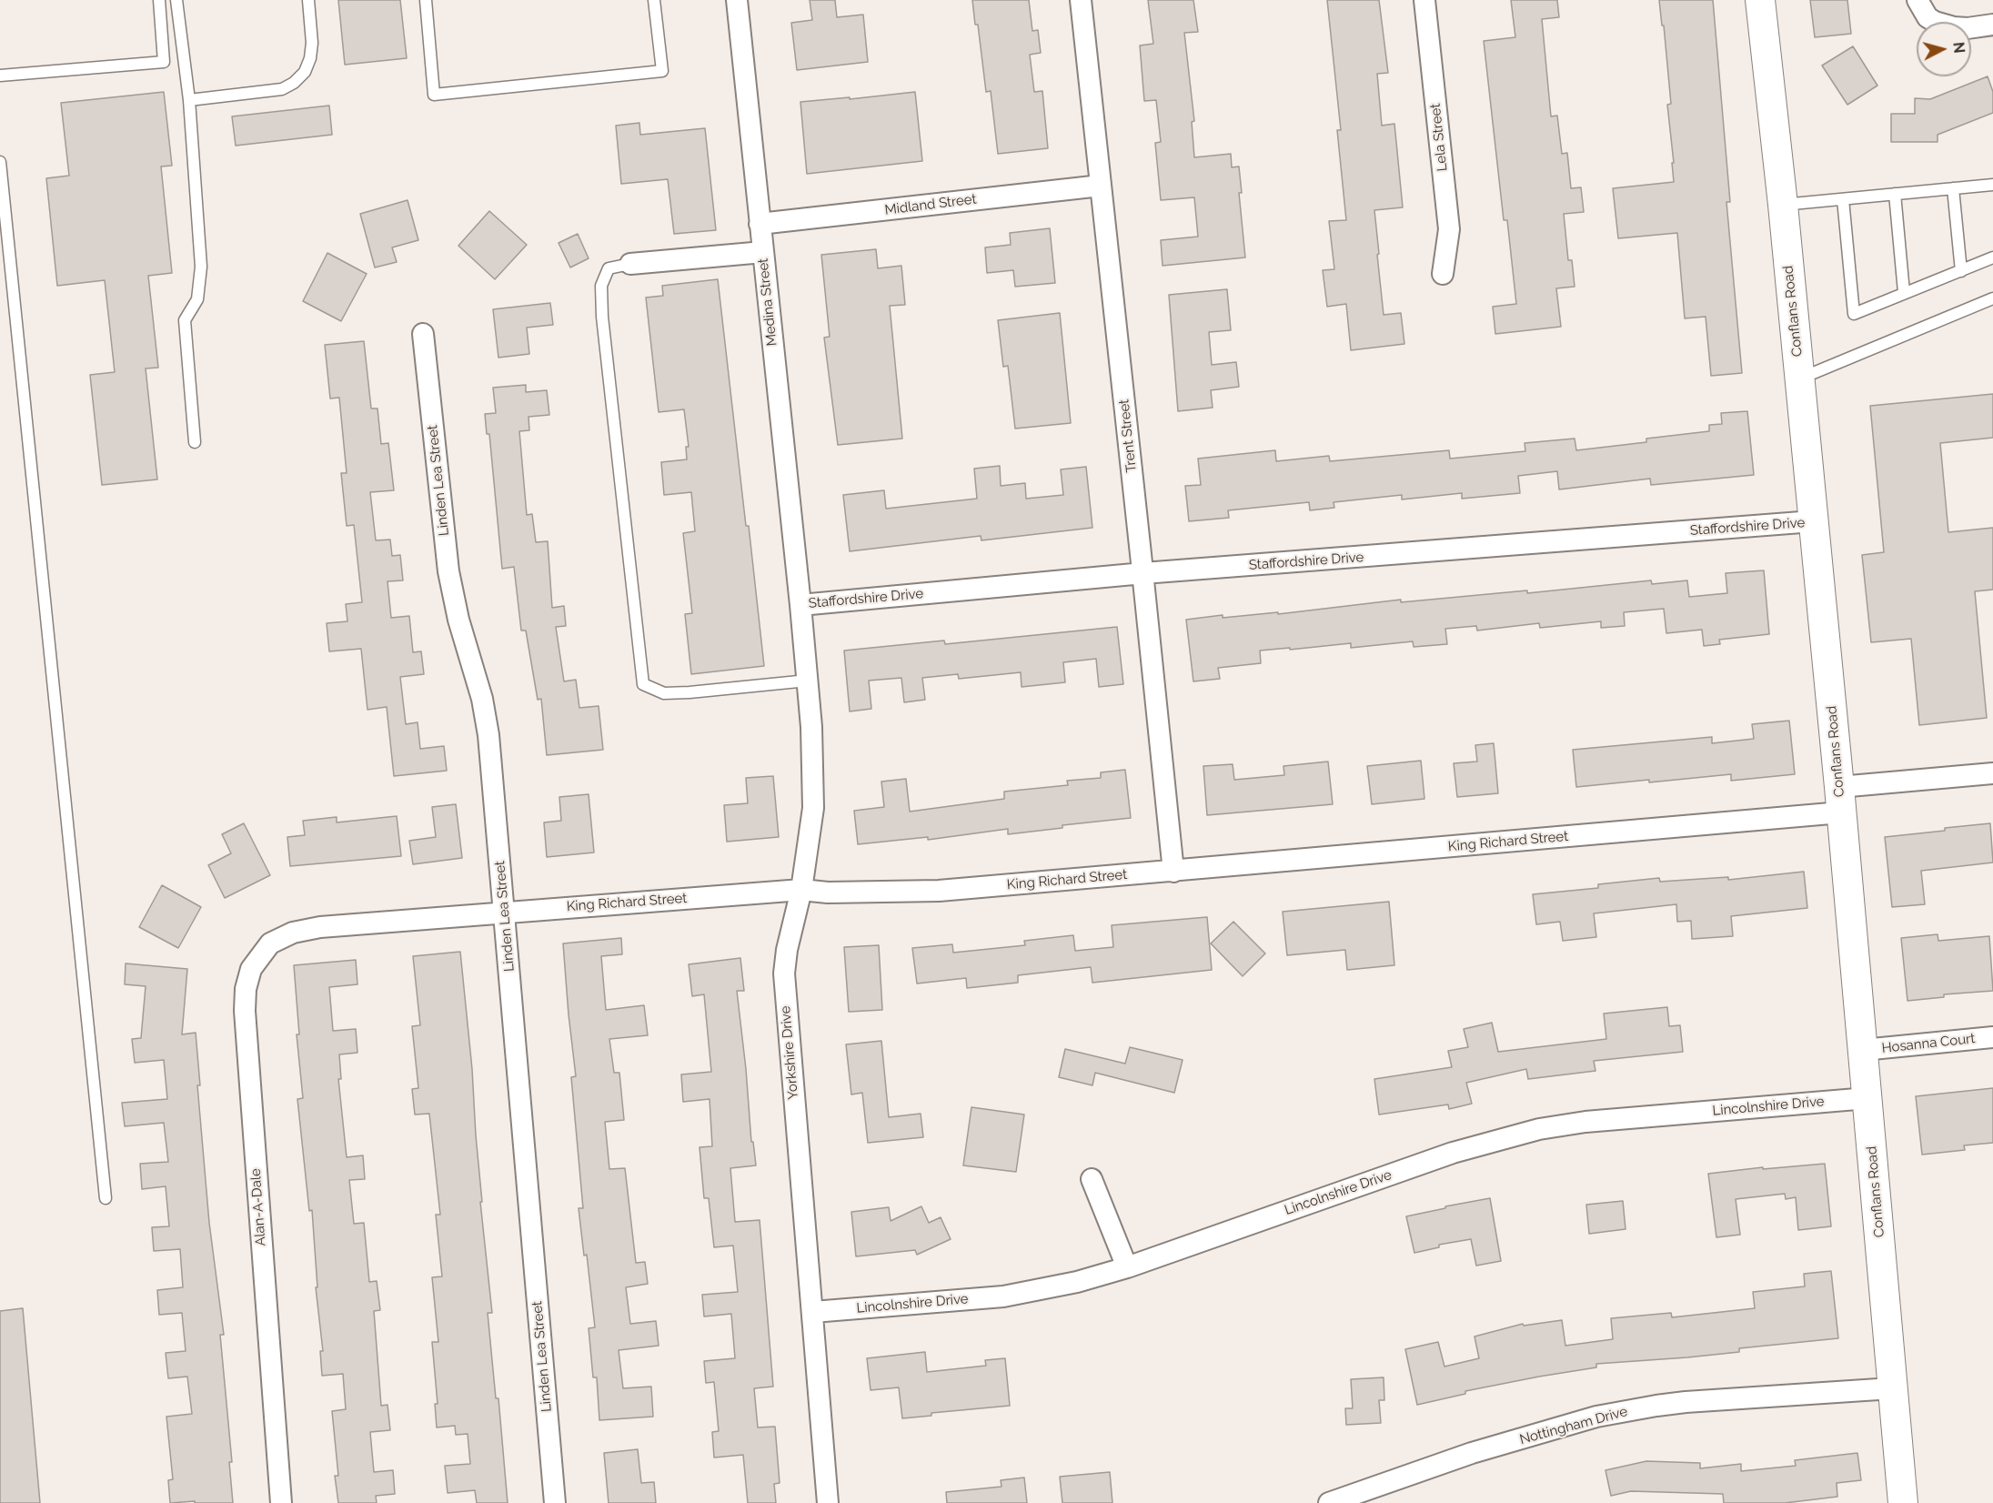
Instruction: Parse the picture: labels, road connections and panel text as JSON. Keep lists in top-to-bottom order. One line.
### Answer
{"streets":{"main road":["Conflans Road"],"street":["Lela Street","Midland Street","Medina Street","Trent Street","Linden Lea Street","Staffordshire Drive","King Richard Street","Hosanna Court","Yorkshire Drive","Lincolnshire Drive","Alan-A-Dale","Nottingham Drive"]},"crossings":[["Midland Street","Medina Street"],["Midland Street","Trent Street"],["Medina Street","Staffordshire Drive"],["Medina Street","Yorkshire Drive"],["Conflans Road","Staffordshire Drive"],["Conflans Road","King Richard Street"],["Conflans Road","Hosanna Court"],["Conflans Road","Lincolnshire Drive"],["Conflans Road","Nottingham Drive"],["Trent Street","Staffordshire Drive"],["Trent Street","King Richard Street"],["Linden Lea Street","King Richard Street"],["Staffordshire Drive","Yorkshire Drive"],["King Richard Street","Yorkshire Drive"],["King Richard Street","Alan-A-Dale"],["Yorkshire Drive","Lincolnshire Drive"]],"north":"right"}
